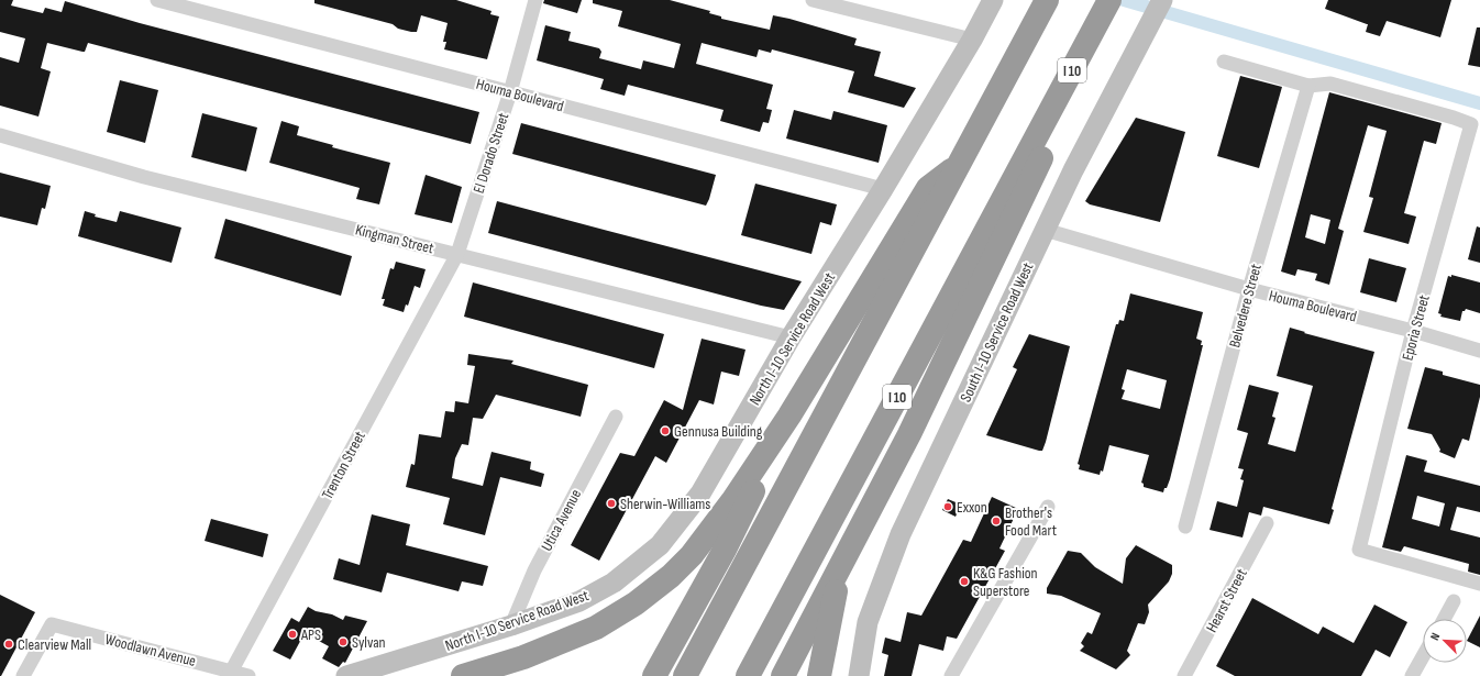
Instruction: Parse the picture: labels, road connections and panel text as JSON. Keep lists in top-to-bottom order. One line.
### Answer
{"streets":{"highway":["I 10"],"street":["Houma Boulevard","El Dorado Street","Kingman Street","Belvedere Street","Eporia Street","South I-10 Service Road West","North I-10 Service Road West","Trenton Street","Utica Avenue","Hearst Street","Woodlawn Avenue"]},"crossings":[["Houma Boulevard","El Dorado Street"],["Houma Boulevard","Belvedere Street"],["Houma Boulevard","Eporia Street"],["Houma Boulevard","South I-10 Service Road West"],["Houma Boulevard","North I-10 Service Road West"],["El Dorado Street","Kingman Street"],["El Dorado Street","Trenton Street"],["Kingman Street","North I-10 Service Road West"],["Kingman Street","Trenton Street"],["Belvedere Street","Eporia Street"],["North I-10 Service Road West","Utica Avenue"],["Trenton Street","Woodlawn Avenue"]],"places":["Gennusa Building","Sherwin-Williams","Exxon","Brother's Food Mart","K&G Fashion Superstore","APS","Sylvan","Clearview Mall"],"north":"top left"}
